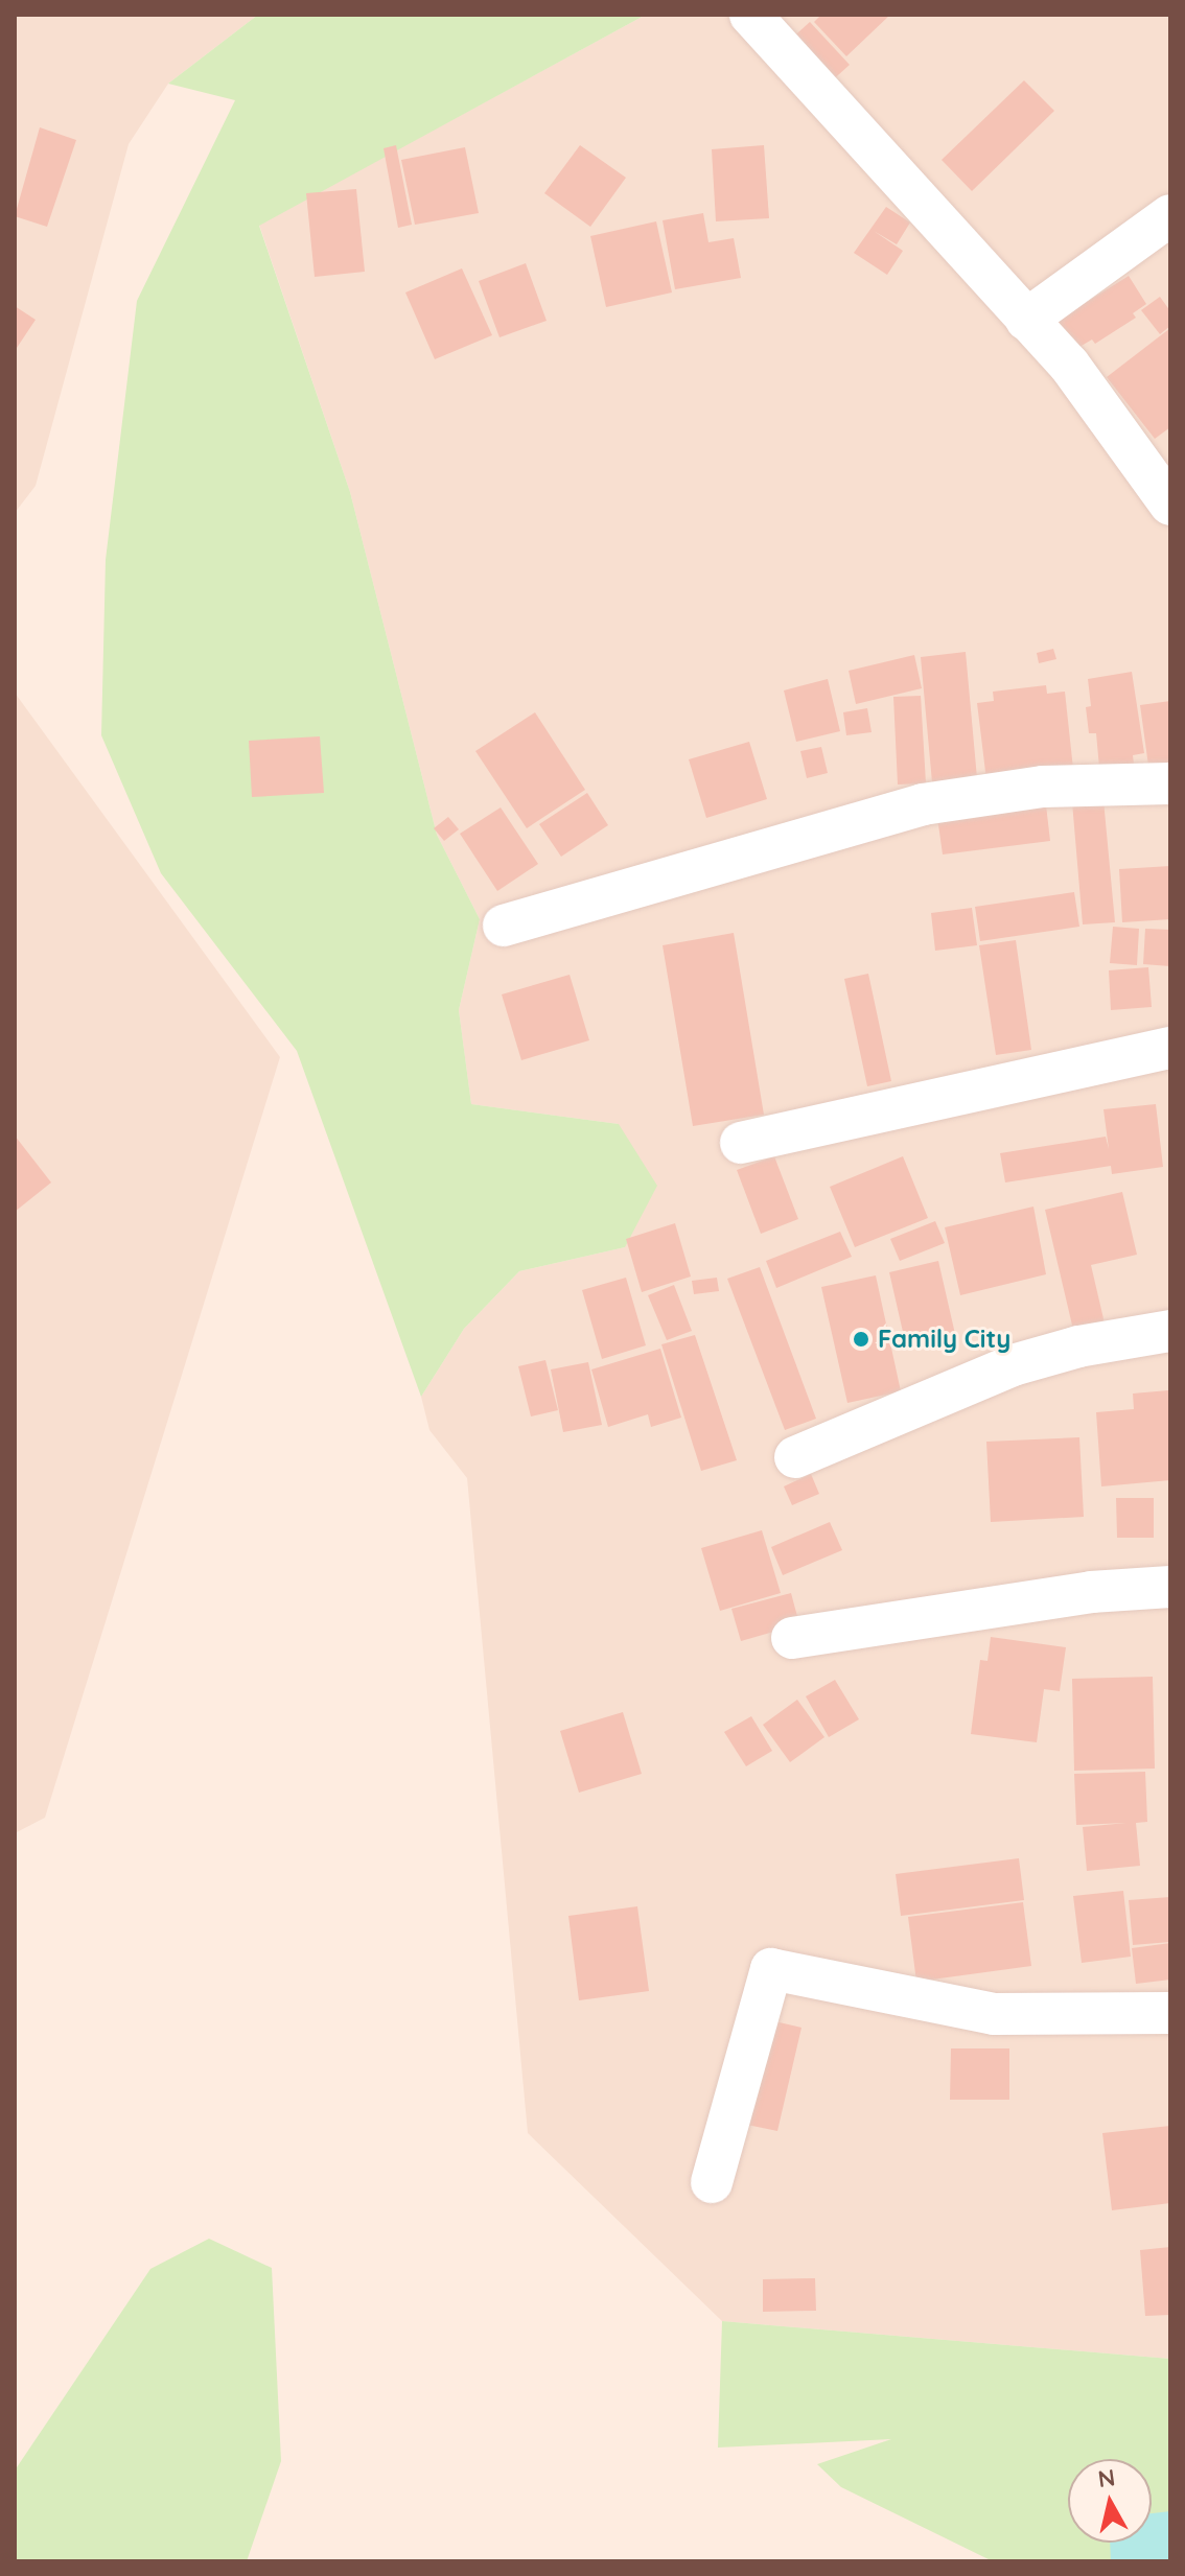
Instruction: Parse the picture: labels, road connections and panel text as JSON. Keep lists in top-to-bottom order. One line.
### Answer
{"places":["Family City"],"north":"top"}
